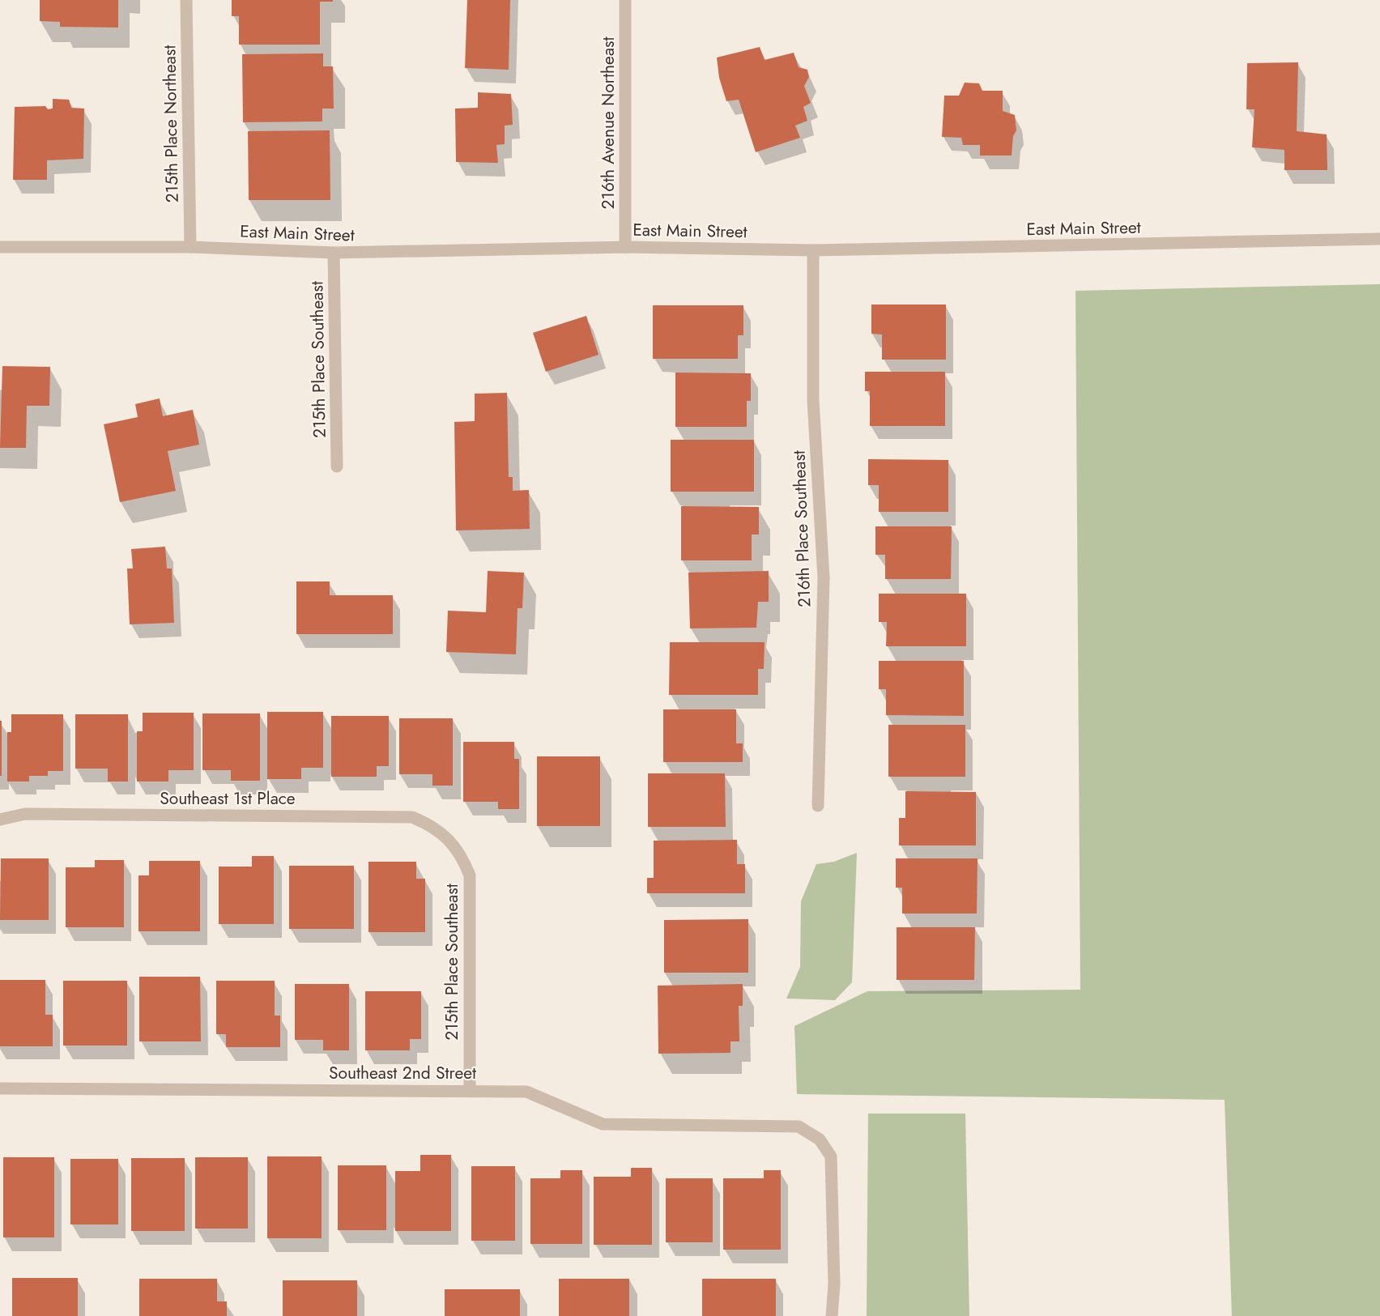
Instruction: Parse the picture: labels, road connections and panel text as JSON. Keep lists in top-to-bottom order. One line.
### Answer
{"streets":{"street":["216th Avenue Northeast","215th Place Northeast","East Main Street","215th Place Southeast","216th Place Southeast","Southeast 1st Place","Southeast 2nd Street"]},"crossings":[["216th Avenue Northeast","East Main Street"],["215th Place Northeast","East Main Street"],["East Main Street","215th Place Southeast"],["East Main Street","216th Place Southeast"],["215th Place Southeast","Southeast 1st Place"],["215th Place Southeast","Southeast 2nd Street"]]}
